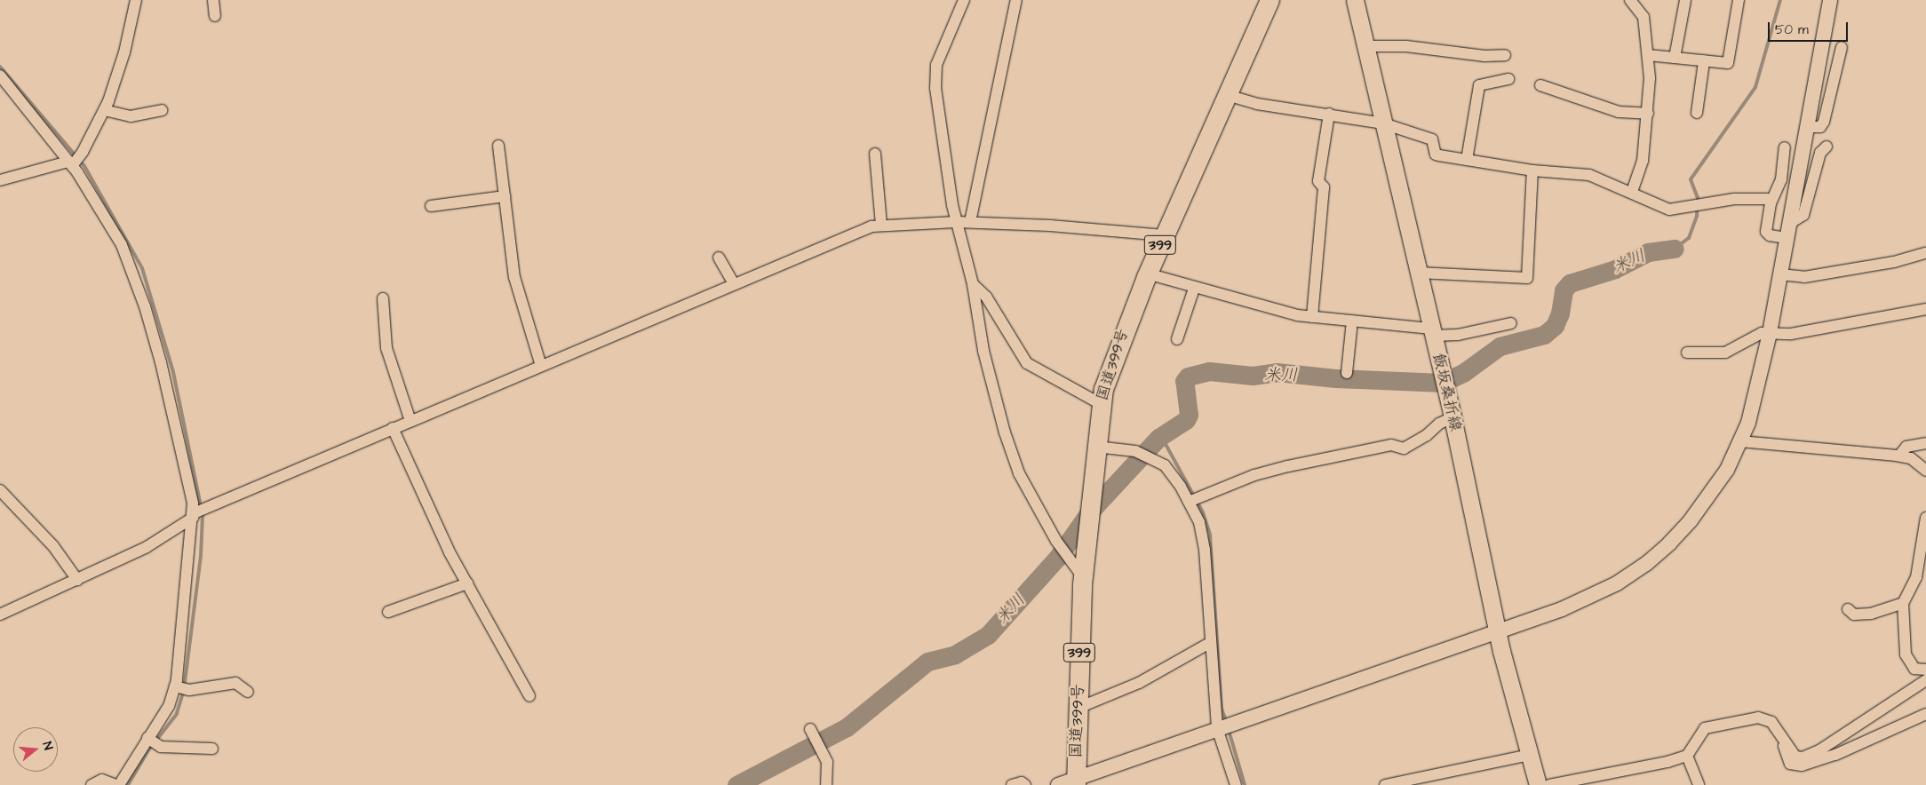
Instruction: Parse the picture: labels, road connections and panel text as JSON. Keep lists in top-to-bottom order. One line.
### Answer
{"streets":{"highway":["399","国道399号"],"main road":["飯坂桑折線"]},"water":["米川"],"scale_bar":"50 m","north":"right"}
